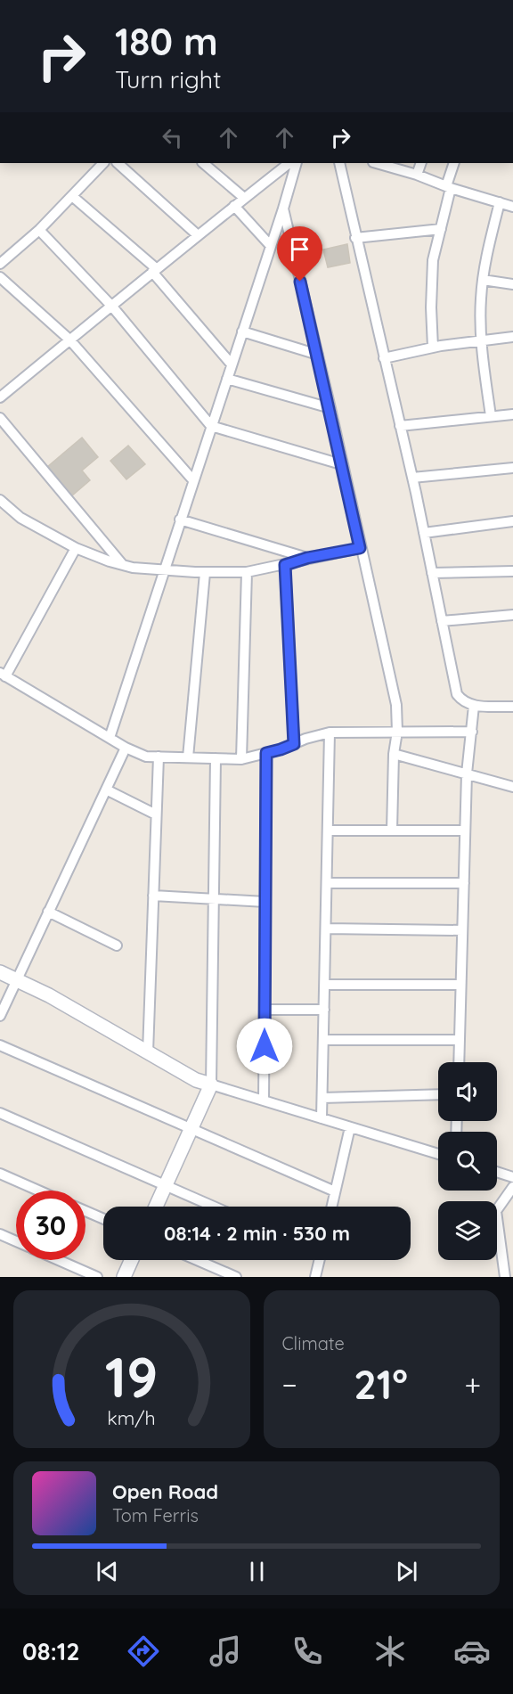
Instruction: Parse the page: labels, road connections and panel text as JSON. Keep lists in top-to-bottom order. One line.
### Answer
{"page":{"turn":["180 m","Turn right"],"limit":"30","trip":"08:14 · 2 min · 530 m","tile":"Climate","heat":["−","21°","+"],"song":["Open Road","Tom Ferris"],"tabs":"08:12","gauge":["19","km/h"]}}
